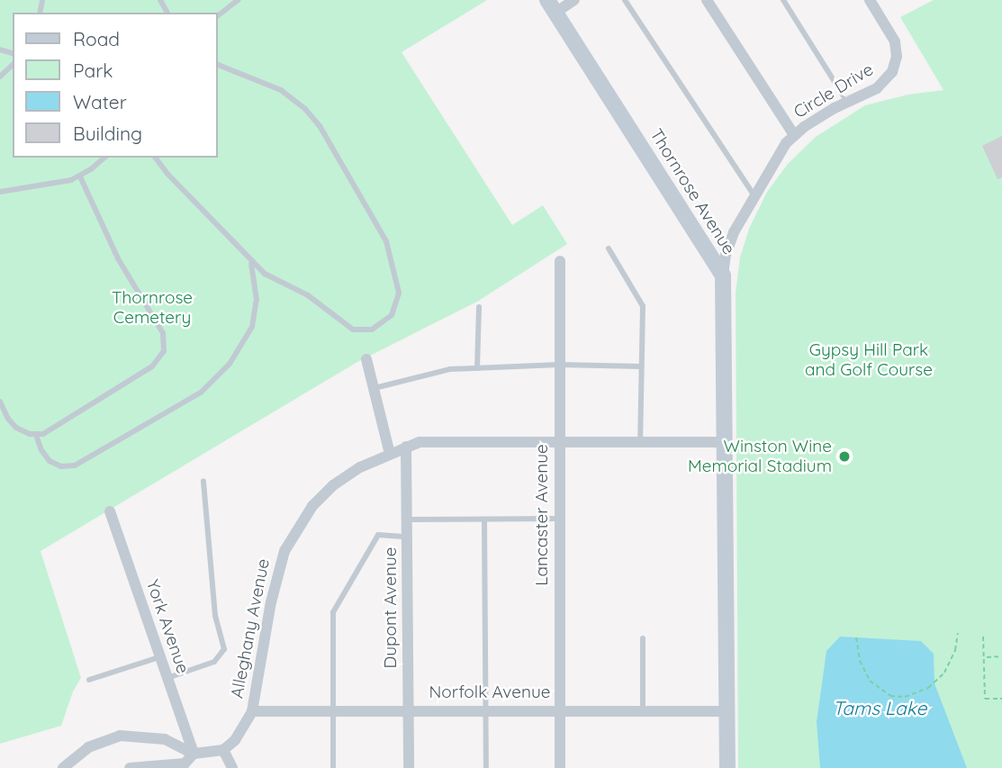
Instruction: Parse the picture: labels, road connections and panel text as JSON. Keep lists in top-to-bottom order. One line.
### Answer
{"streets":{"street":["Circle Drive","Thornrose Avenue","Lancaster Avenue","Dupont Avenue","York Avenue","Alleghany Avenue","Norfolk Avenue"]},"crossings":[["Circle Drive","Thornrose Avenue"],["Thornrose Avenue","Alleghany Avenue"],["Thornrose Avenue","Norfolk Avenue"],["Lancaster Avenue","Alleghany Avenue"],["Lancaster Avenue","Norfolk Avenue"],["Dupont Avenue","Alleghany Avenue"],["Dupont Avenue","Norfolk Avenue"],["Alleghany Avenue","Norfolk Avenue"]],"water":["Tams Lake"],"parks":["Thornrose Cemetery","Gypsy Hill Park and Golf Course"],"places":["Winston Wine Memorial Stadium"],"legend":["Road","Park","Water","Building"]}
